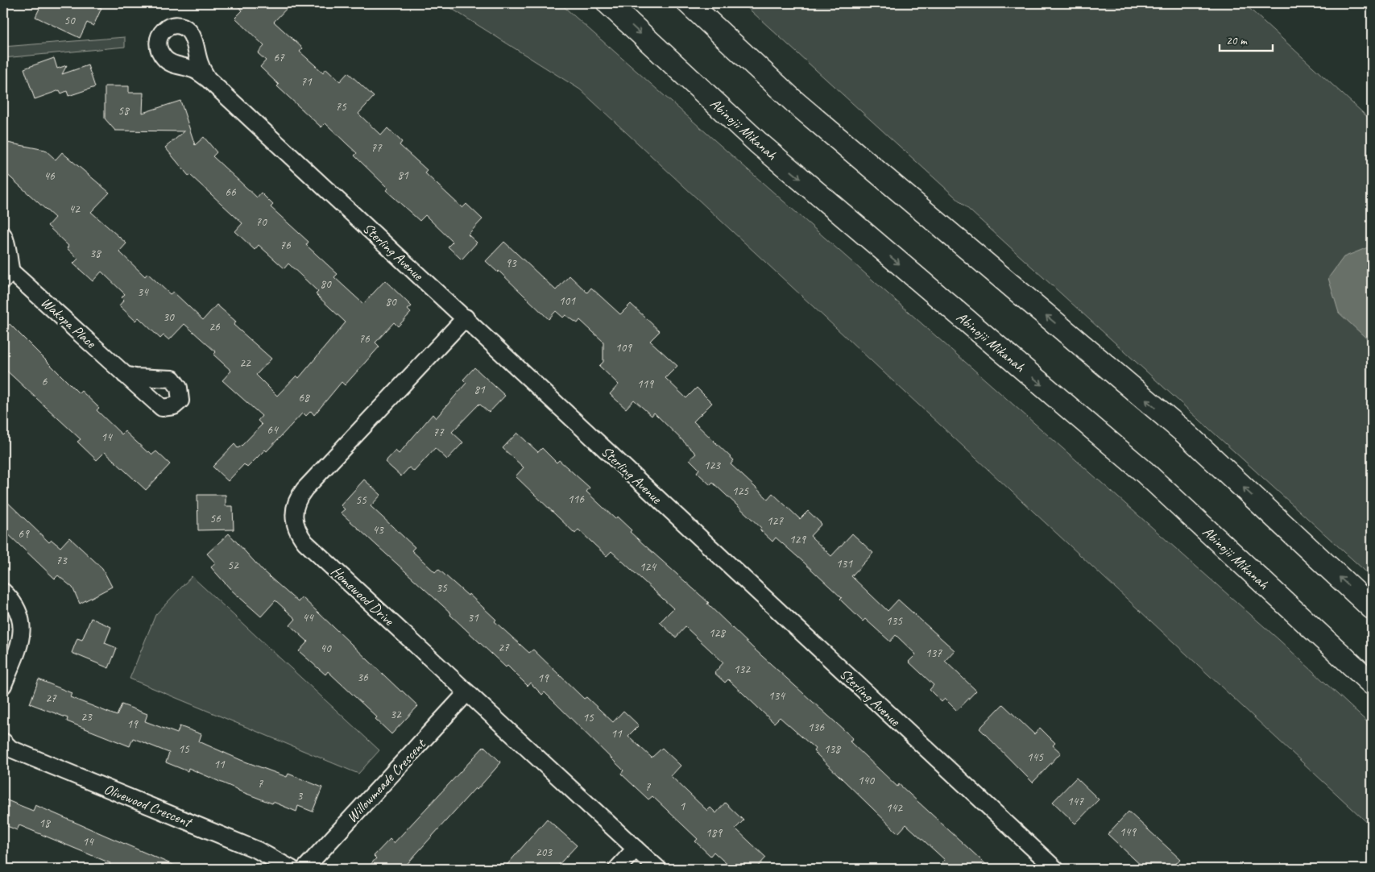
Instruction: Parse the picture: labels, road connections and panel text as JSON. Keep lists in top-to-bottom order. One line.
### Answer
{"streets":{"main road":["Abinojii Mikanah"],"street":["Sterling Avenue","Wakopa Place","Homewood Drive","Willowmeade Crescent","Olivewood Crescent"]},"crossings":[["Sterling Avenue","Homewood Drive"],["Homewood Drive","Willowmeade Crescent"]],"house_numbers":["50","67","71","75","58","77","81","46","66","42","70","76","38","93","80","34","101","80","30","26","76","109","22","6","119","81","68","64","77","14","123","125","116","55","56","127","43","69","129","73","131","52","124","35","44","31","135","128","27","40","137","132","36","19","134","27","32","23","15","19","136","11","15","138","145","11","140","7","7","3","147","1","142","18","149","189","14","203"],"scale_bar":"20 m"}
